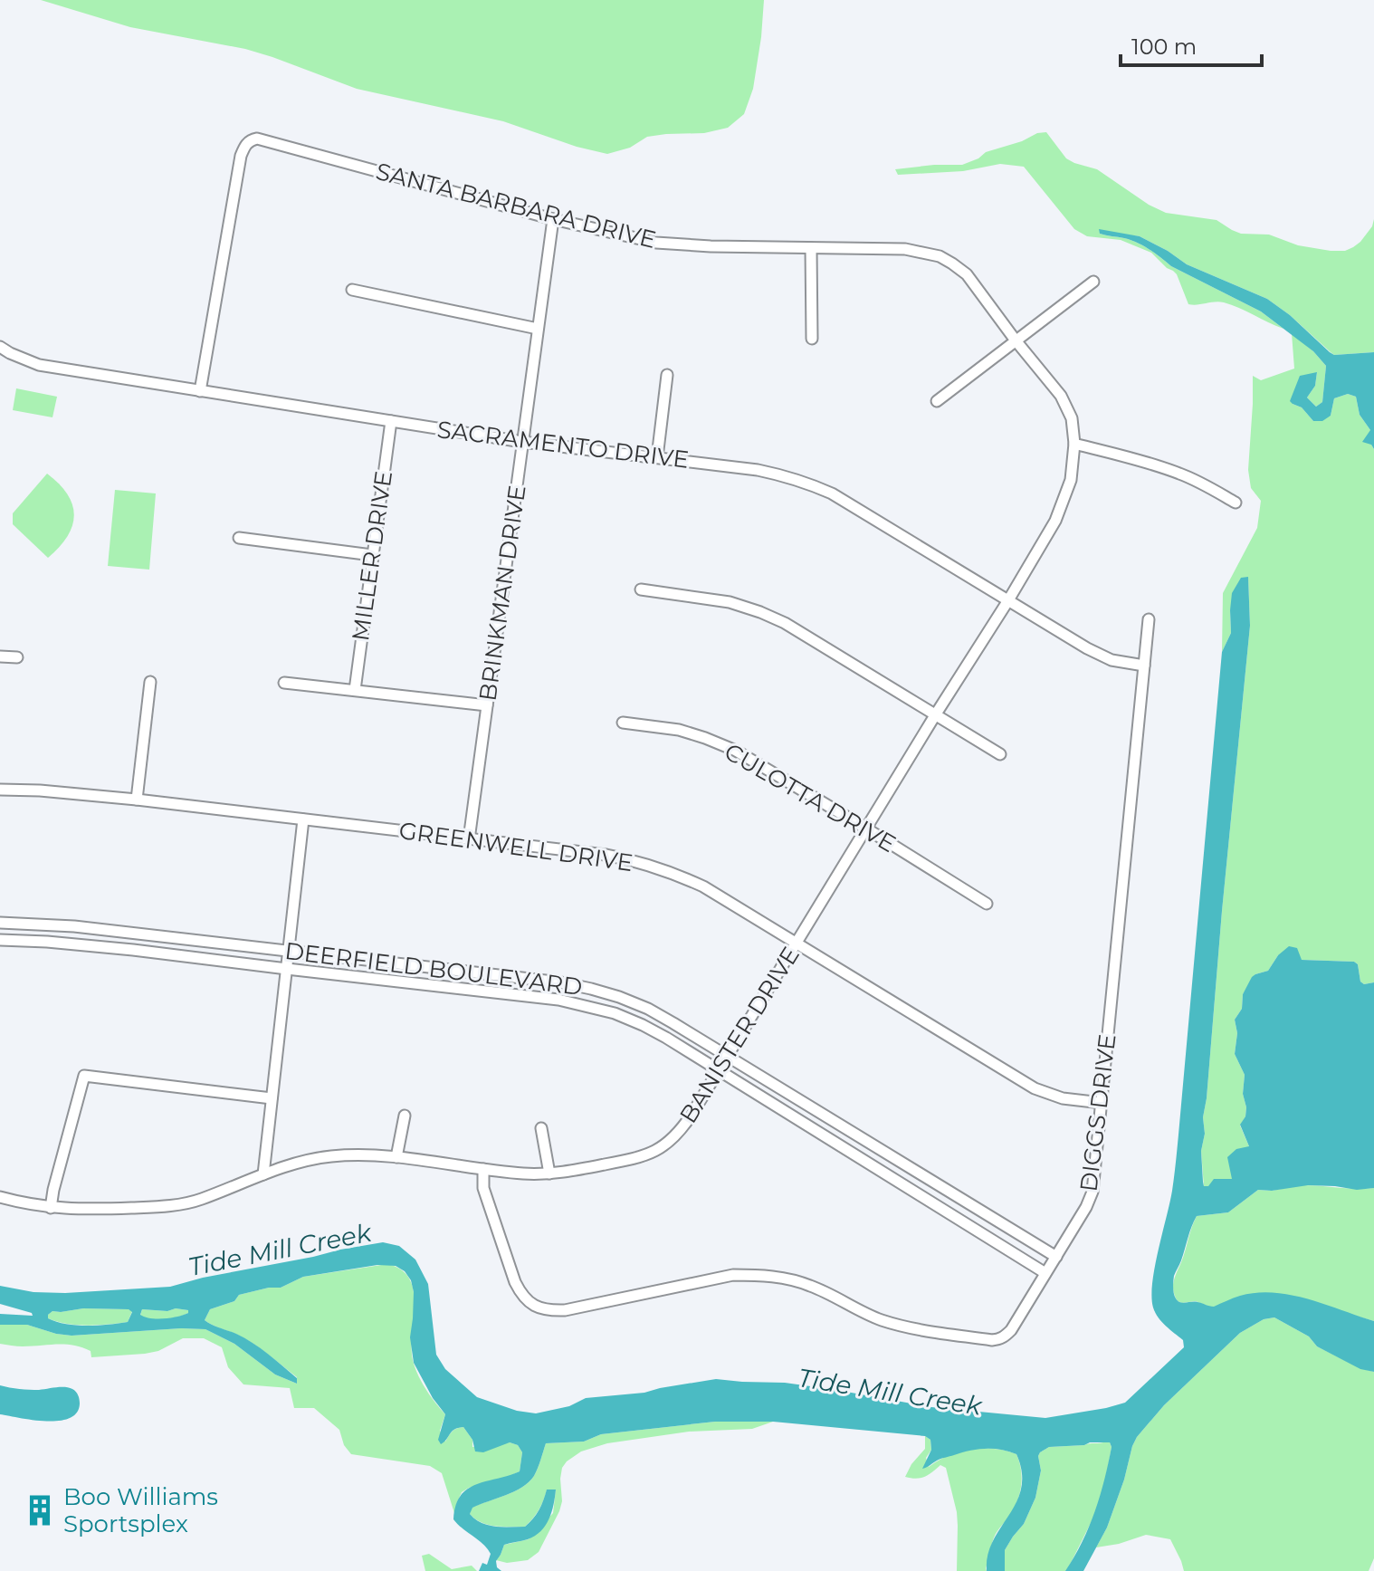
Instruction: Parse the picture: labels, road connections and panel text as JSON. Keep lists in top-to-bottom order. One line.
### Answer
{"streets":{"street":["SANTA BARBARA DRIVE","SACRAMENTO DRIVE","MILLER DRIVE","BRINKMAN DRIVE","CULOTTA DRIVE","GREENWELL DRIVE","DEERFIELD BOULEVARD","BANISTER DRIVE","DIGGS DRIVE"]},"crossings":[["SANTA BARBARA DRIVE","SACRAMENTO DRIVE"],["SANTA BARBARA DRIVE","BRINKMAN DRIVE"],["SANTA BARBARA DRIVE","BANISTER DRIVE"],["SACRAMENTO DRIVE","MILLER DRIVE"],["SACRAMENTO DRIVE","BRINKMAN DRIVE"],["SACRAMENTO DRIVE","BANISTER DRIVE"],["SACRAMENTO DRIVE","DIGGS DRIVE"],["BRINKMAN DRIVE","GREENWELL DRIVE"],["CULOTTA DRIVE","BANISTER DRIVE"],["GREENWELL DRIVE","BANISTER DRIVE"],["GREENWELL DRIVE","DIGGS DRIVE"],["DEERFIELD BOULEVARD","BANISTER DRIVE"],["DEERFIELD BOULEVARD","DIGGS DRIVE"],["BANISTER DRIVE","DIGGS DRIVE"]],"water":["Tide Mill Creek"],"places":{"building":["Boo Williams Sportsplex"]},"scale_bar":"100 m"}
